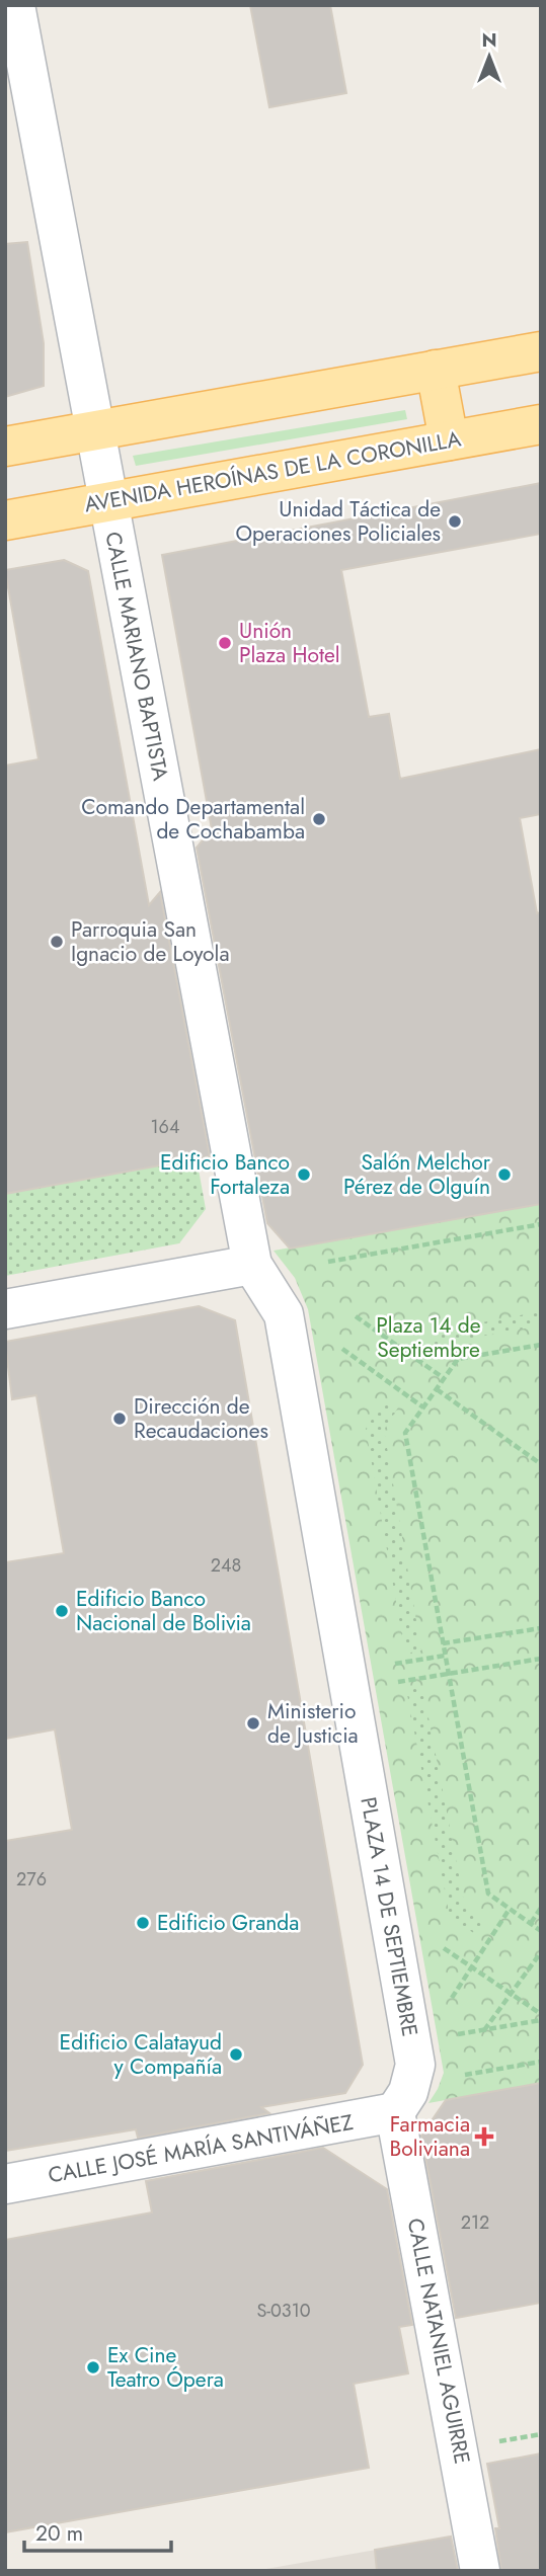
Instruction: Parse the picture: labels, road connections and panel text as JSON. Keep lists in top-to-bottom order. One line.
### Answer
{"streets":{"main road":["AVENIDA HEROÍNAS DE LA CORONILLA"],"street":["CALLE MARIANO BAPTISTA","PLAZA 14 DE SEPTIEMBRE","CALLE JOSÉ MARÍA SANTIVÁÑEZ","CALLE NATANIEL AGUIRRE"]},"crossings":[["AVENIDA HEROÍNAS DE LA CORONILLA","CALLE MARIANO BAPTISTA"],["CALLE MARIANO BAPTISTA","PLAZA 14 DE SEPTIEMBRE"],["PLAZA 14 DE SEPTIEMBRE","CALLE JOSÉ MARÍA SANTIVÁÑEZ"],["PLAZA 14 DE SEPTIEMBRE","CALLE NATANIEL AGUIRRE"],["CALLE JOSÉ MARÍA SANTIVÁÑEZ","CALLE NATANIEL AGUIRRE"]],"parks":["Plaza 14 de Septiembre"],"places":{"other":["Unidad Táctica de Operaciones Policiales","Unión Plaza Hotel","Comando Departamental de Cochabamba","Parroquia San Ignacio de Loyola","Edificio Banco Fortaleza","Salón Melchor Pérez de Olguín","Dirección de Recaudaciones","Edificio Banco Nacional de Bolivia","Ministerio de Justicia","Edificio Granda","Edificio Calatayud y Compañía","Ex Cine Teatro Ópera"],"health":["Farmacia Boliviana"]},"house_numbers":["164","248","276","212","S-0310"],"scale_bar":"20 m","north":"top"}
